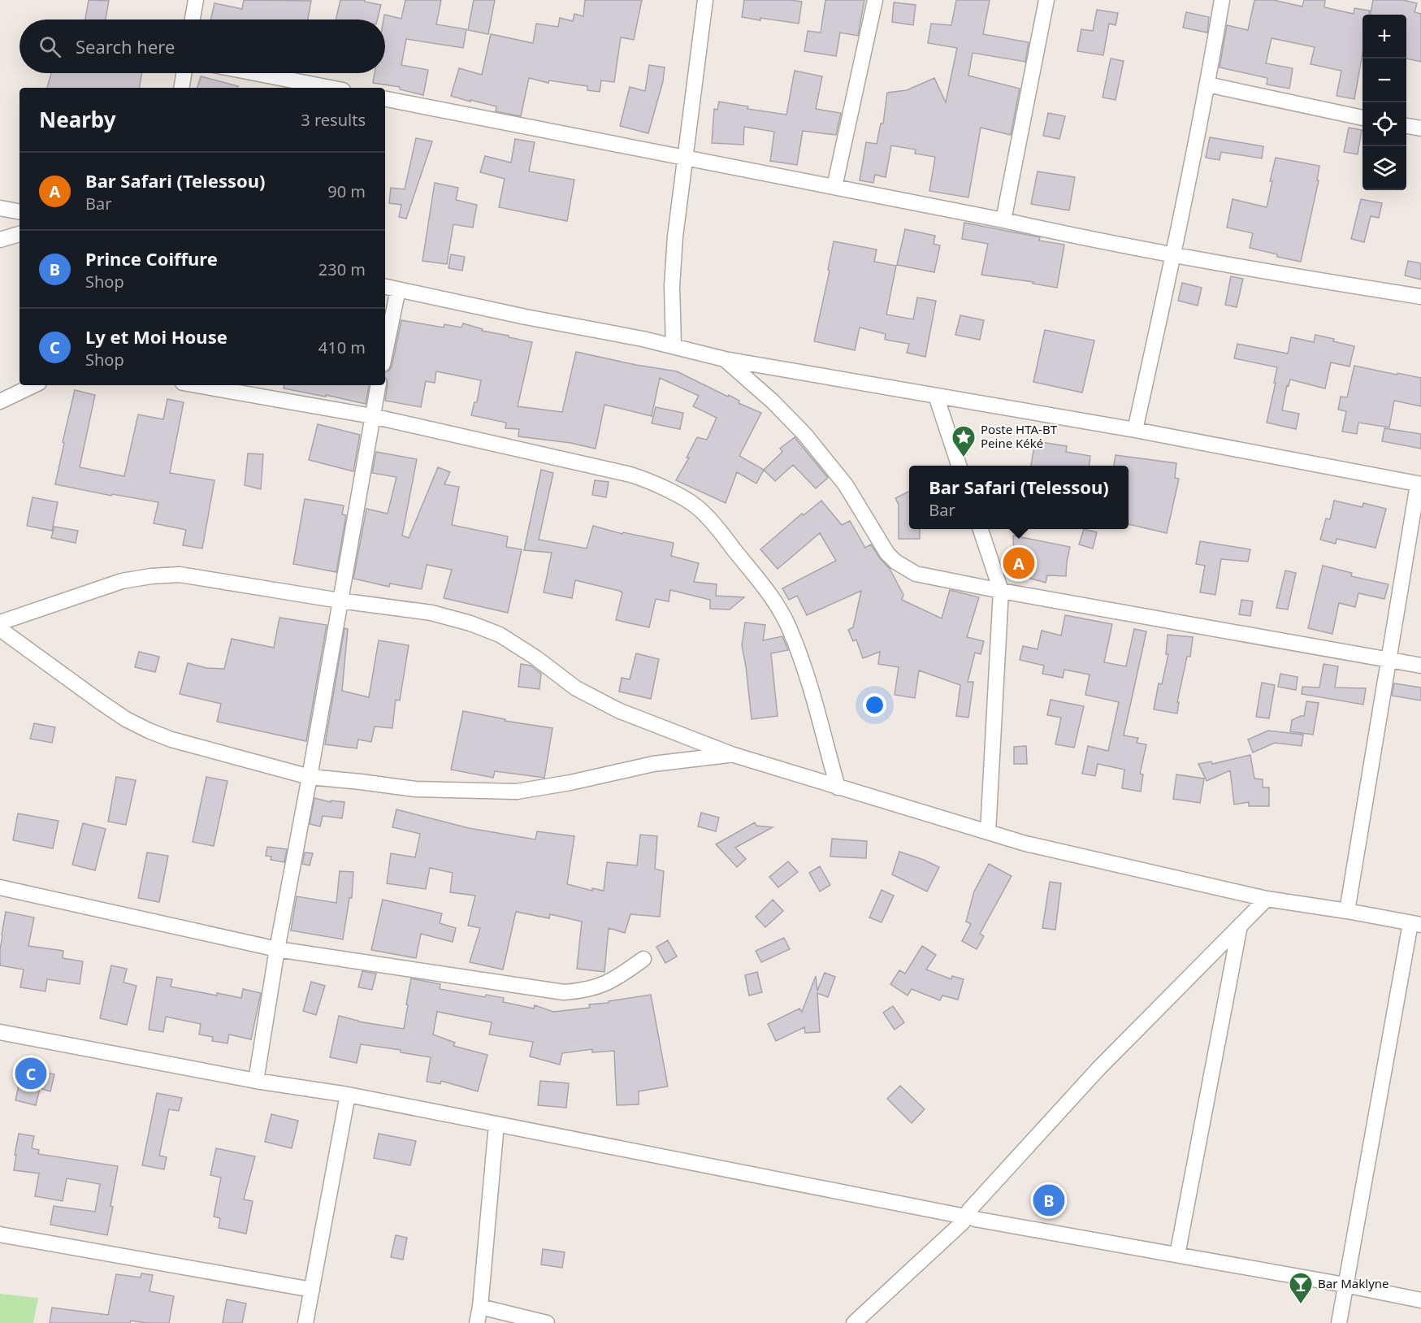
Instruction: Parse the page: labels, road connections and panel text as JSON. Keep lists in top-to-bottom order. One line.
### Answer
{"places":{"place":["Poste HTA-BT Peine Kéké"],"bar":["Bar Maklyne"]},"page":{"map_buttons":["+","−"],"search":"Search here","heading":["Nearby","3 results"],"list":[{"mark":"A","name":"Bar Safari (Telessou)","note":"Bar","value":"90 m"},{"mark":"B","name":"Prince Coiffure","note":"Shop","value":"230 m"},{"mark":"C","name":"Ly et Moi House","note":"Shop","value":"410 m"}],"popup":["Bar Safari (Telessou)","Bar"],"pins":["A","C","B"]}}
